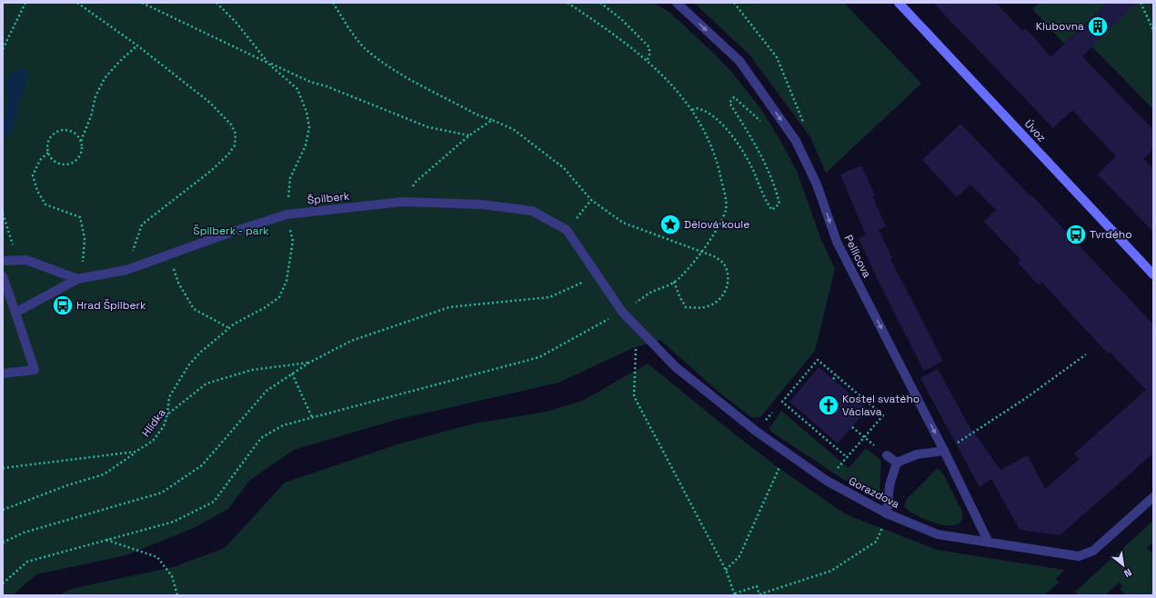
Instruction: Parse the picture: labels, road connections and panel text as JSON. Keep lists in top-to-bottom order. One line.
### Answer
{"streets":{"main road":["Úvoz"],"street":["Špilberk","Pellicova","Gorazdova"],"path":["Hlídka"]},"crossings":[["Špilberk","Gorazdova"],["Pellicova","Gorazdova"]],"one_way":["Pellicova"],"parks":["Špilberk - park"],"places":{"building":["Klubovna"],"place":["Dělová koule"],"bus stop":["Tvrdého","Hrad Špilberk"],"church":["Kostel svatého Václava"]},"north":"bottom right"}
